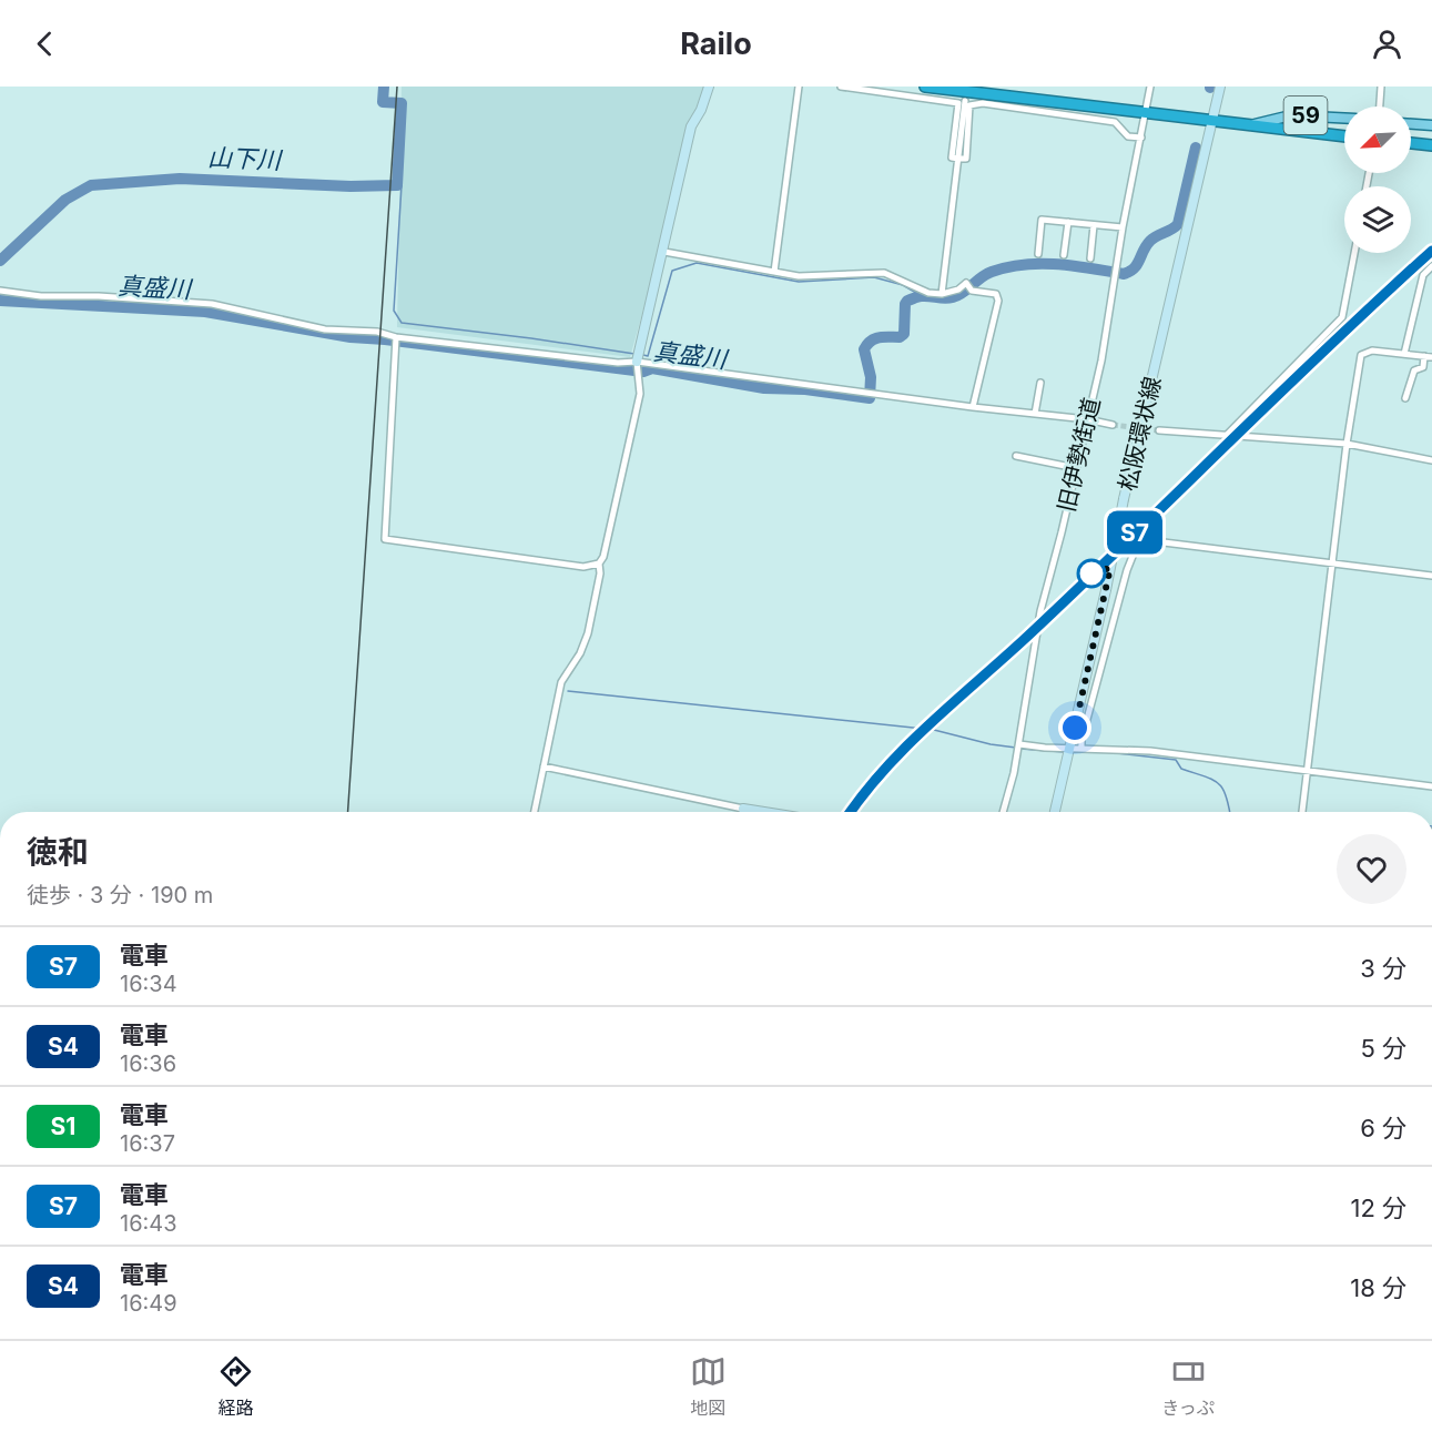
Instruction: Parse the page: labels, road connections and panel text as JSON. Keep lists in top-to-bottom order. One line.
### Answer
{"streets":{"main road":["59","松阪環状線"],"street":["旧伊勢街道"]},"water":["山下川","真盛川"],"north":"bottom left","page":{"header":"Railo","on_map":"S7","heading":["徳和","徒歩 · 3 分 · 190 m"],"list":[{"mark":"S7","name":"電車","note":"16:34","value":"3 分"},{"mark":"S4","name":"電車","note":"16:36","value":"5 分"},{"mark":"S1","name":"電車","note":"16:37","value":"6 分"},{"mark":"S7","name":"電車","note":"16:43","value":"12 分"},{"mark":"S4","name":"電車","note":"16:49","value":"18 分"}],"tabs":["経路","地図","きっぷ"]}}
